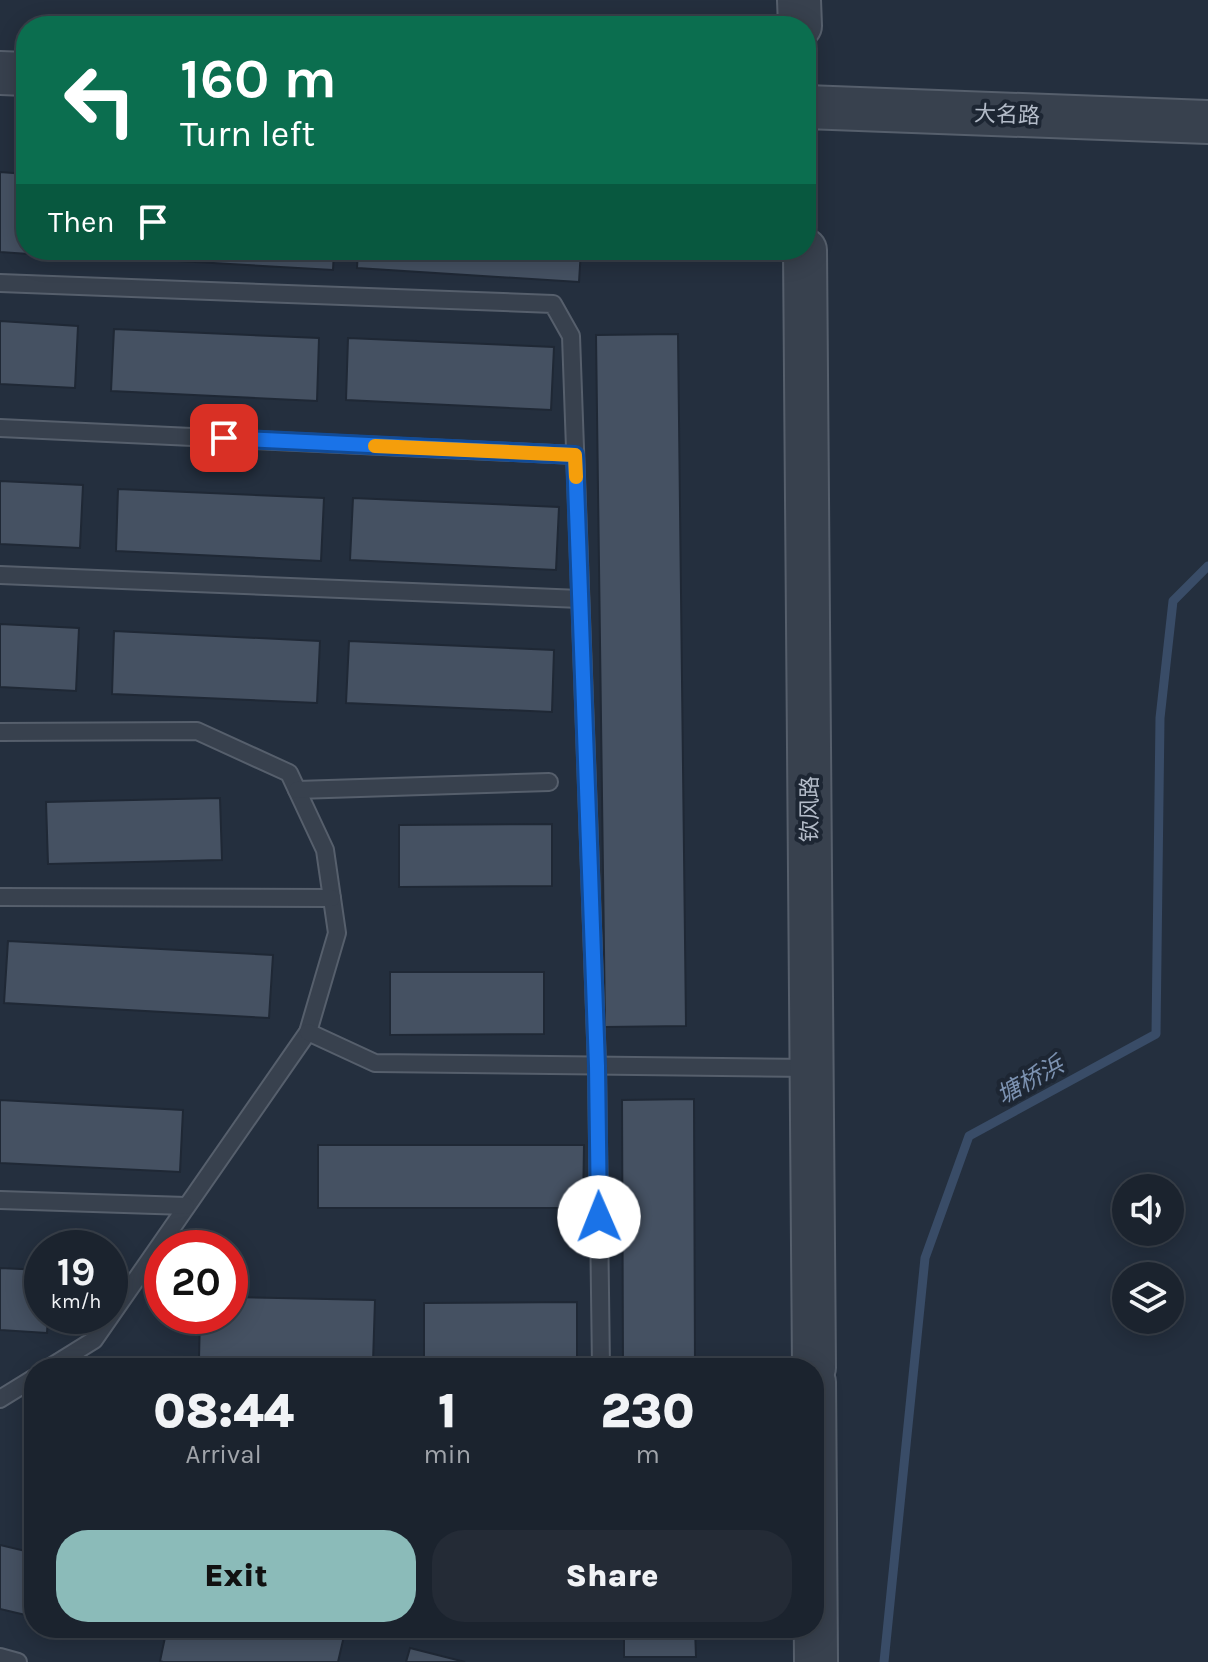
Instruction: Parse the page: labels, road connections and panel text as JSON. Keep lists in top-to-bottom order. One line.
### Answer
{"streets":{"street":["大名路","钦风路"]},"water":["塘桥浜"],"page":{"turn":["160 m","Turn left"],"then":"Then","speed":"19 km/h","limit":"20","eta":["08:44","Arrival","1","min","230","m"],"buttons":["Exit","Share"]}}
